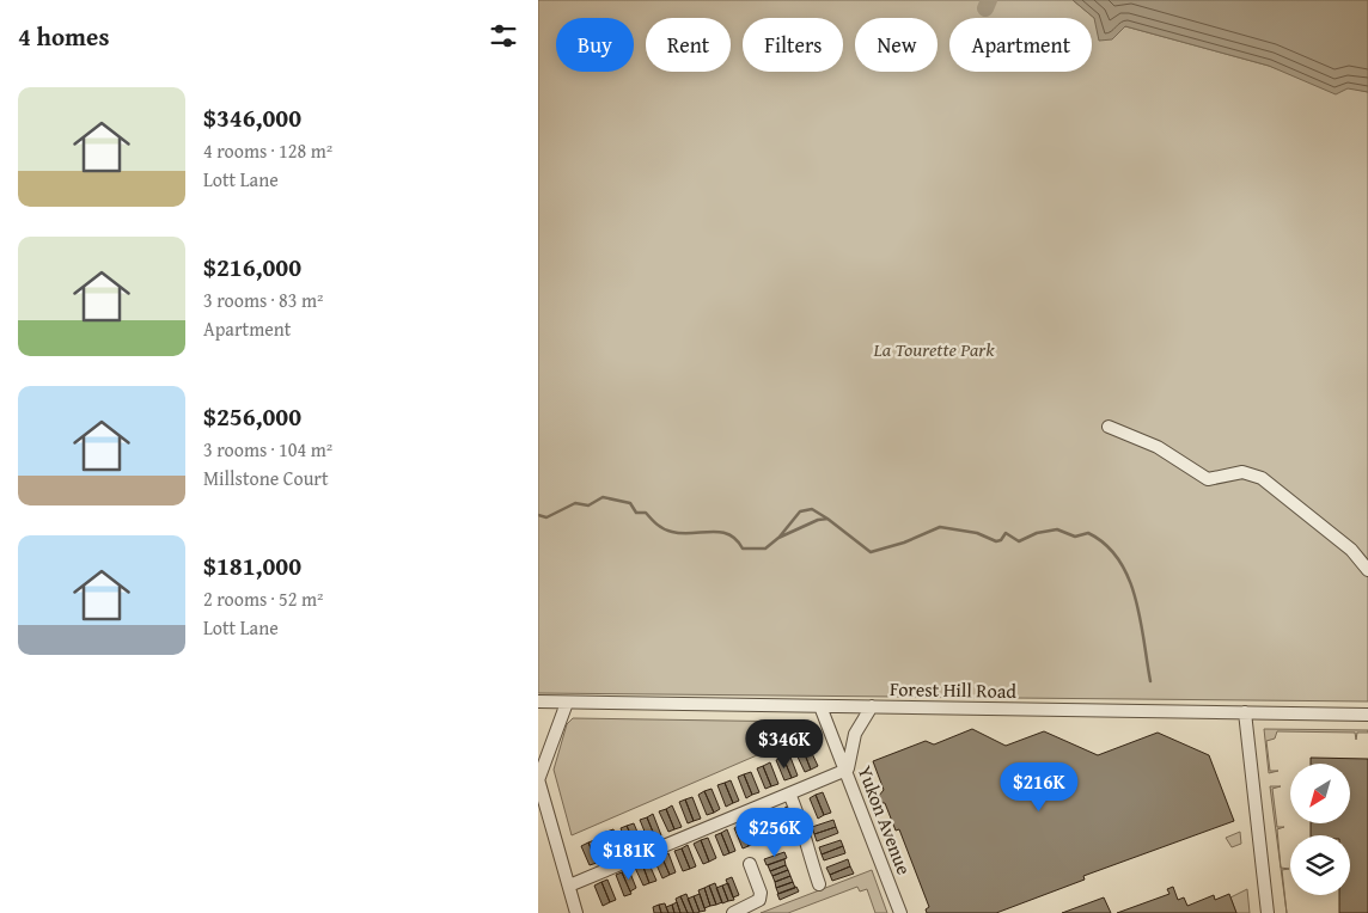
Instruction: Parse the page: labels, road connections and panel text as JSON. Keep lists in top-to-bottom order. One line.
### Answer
{"streets":{"street":["Forest Hill Road","Yukon Avenue"]},"crossings":[["Forest Hill Road","Yukon Avenue"]],"parks":["La Tourette Park"],"north":"bottom left","page":{"heading":"4 homes","chip":["Buy","Rent","Filters","New","Apartment"],"list":[{"name":"$346,000","note":"4 rooms · 128 m² · Lott Lane"},{"name":"$216,000","note":"3 rooms · 83 m² · Apartment"},{"name":"$256,000","note":"3 rooms · 104 m² · Millstone Court"},{"name":"$181,000","note":"2 rooms · 52 m² · Lott Lane"}],"price":["$346K","$216K","$256K","$181K"]}}
